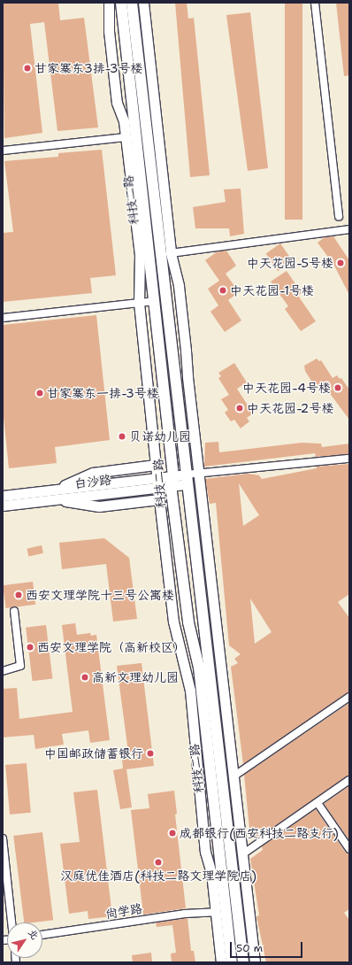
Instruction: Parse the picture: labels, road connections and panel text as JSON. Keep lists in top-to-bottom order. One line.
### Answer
{"streets":{"main road":["科技二路"],"street":["白沙路","尚学路"]},"crossings":[["科技二路","白沙路"]],"places":["甘家寨东3排-3号楼","中天花园-5号楼","中天花园-1号楼","中天花园-4号楼","甘家寨东一排-3号楼","中天花园-2号楼","贝诺幼儿园","西安文理学院十三号公寓楼","西安文理学院（高新校区）","高新文理幼儿园","中国邮政储蓄银行","成都银行(西安科技二路支行)","汉庭优佳酒店(科技二路文理学院店)"],"scale_bar":"50 m","north":"top right"}
